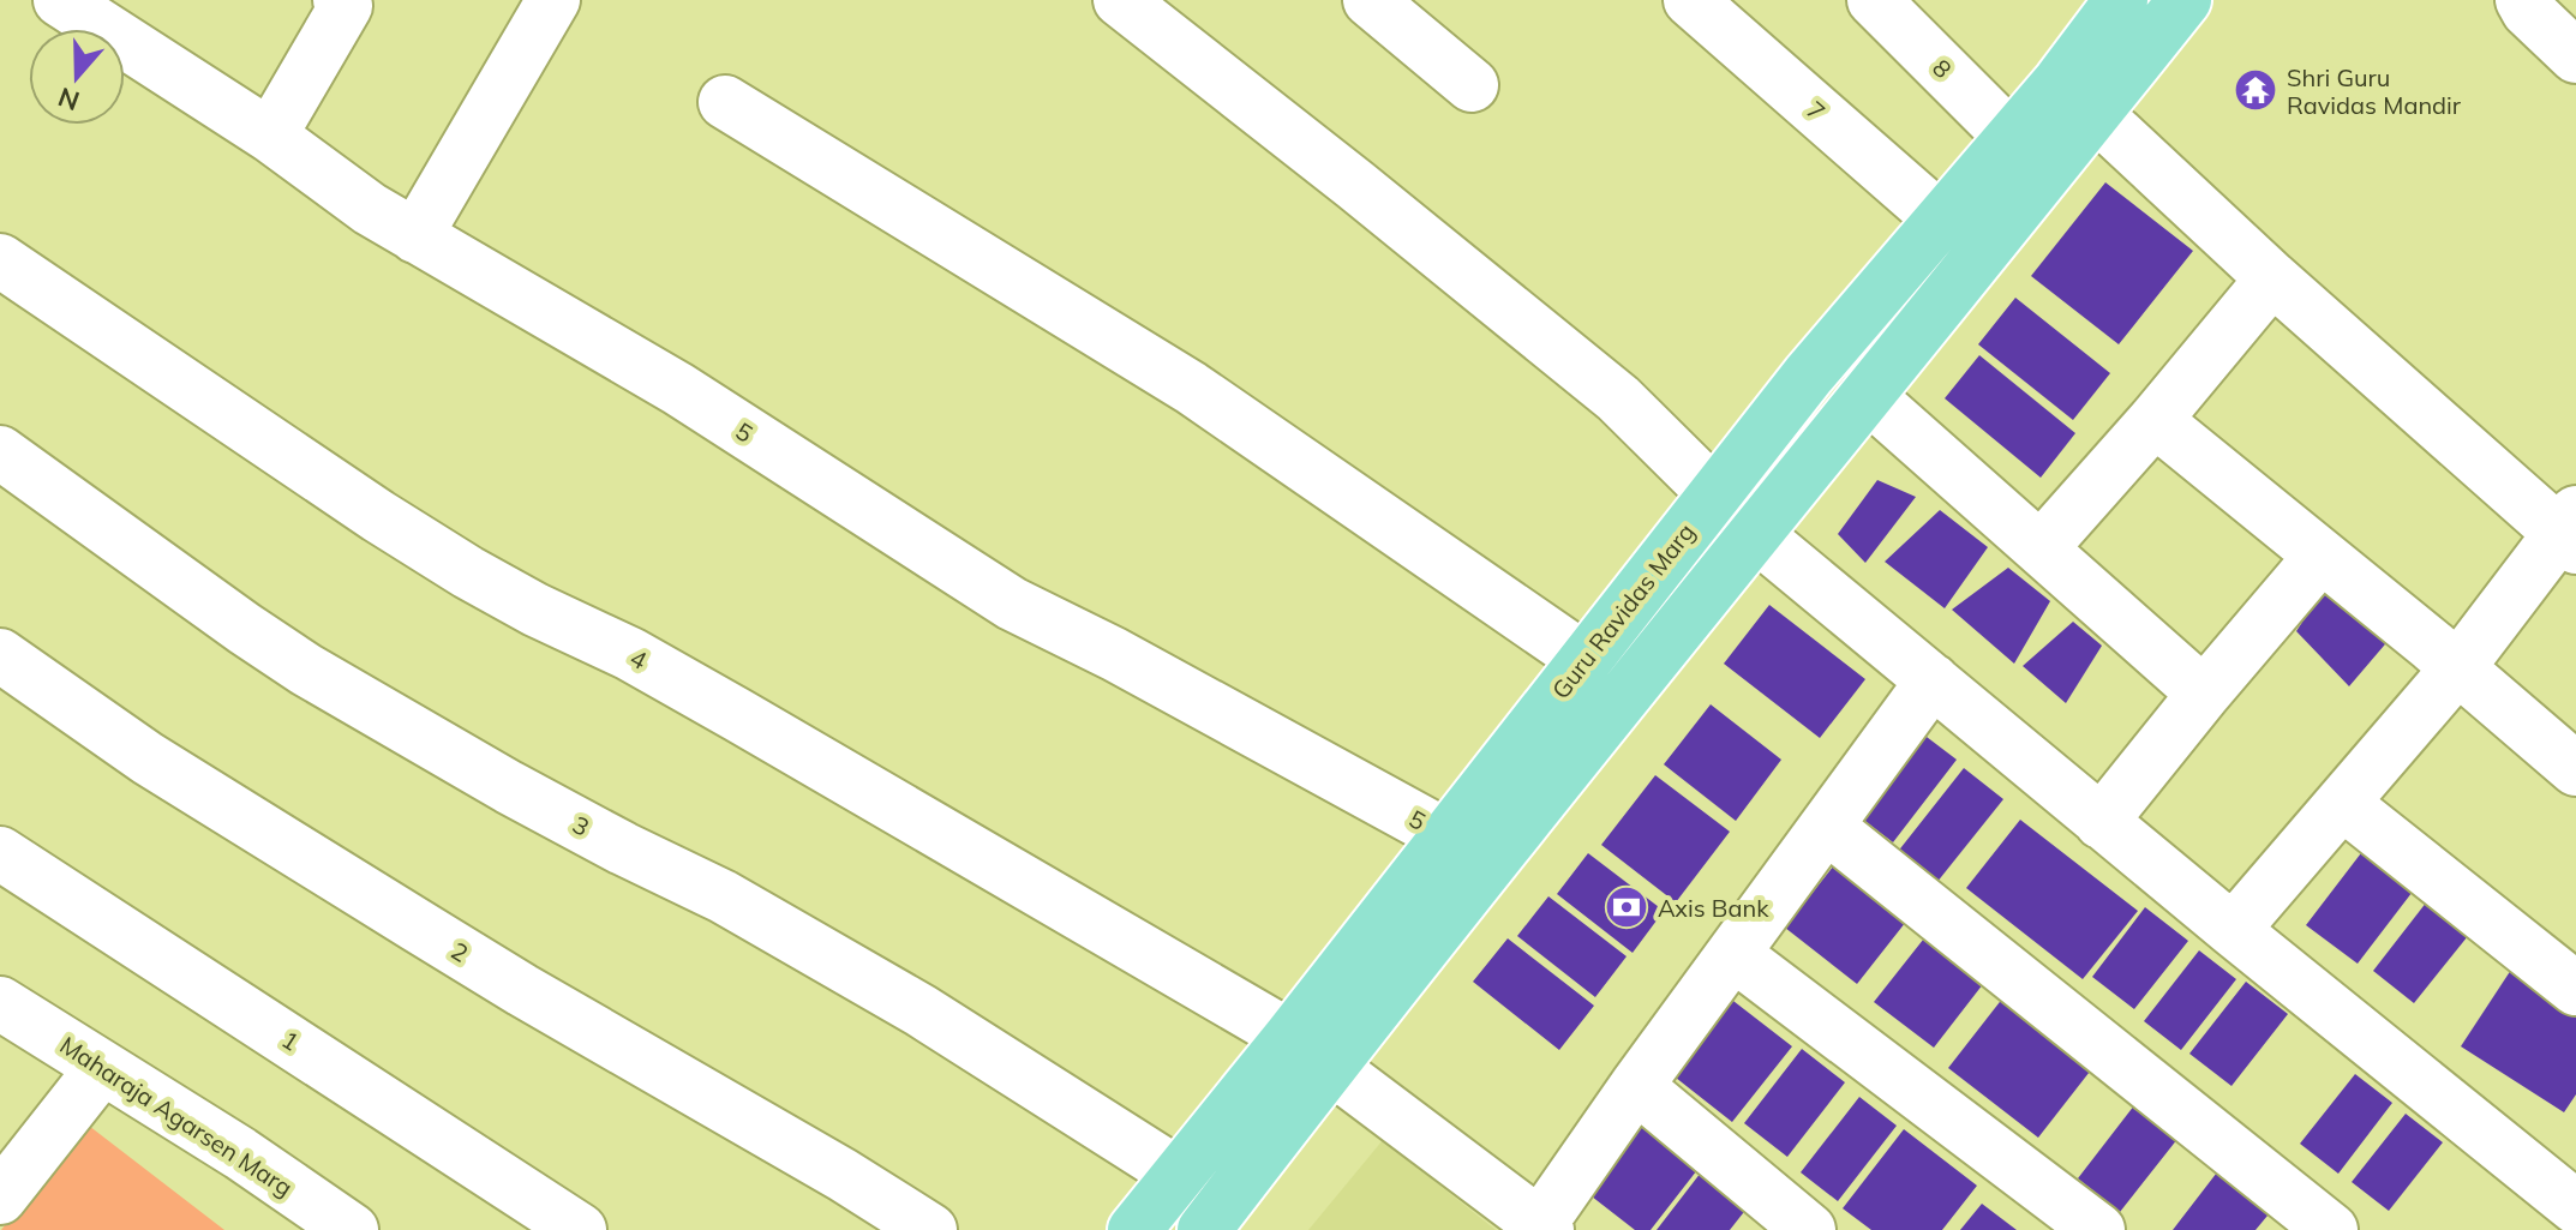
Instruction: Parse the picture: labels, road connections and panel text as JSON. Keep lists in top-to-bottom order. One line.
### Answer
{"streets":{"main road":["Guru Ravidas Marg"],"street":["8","7","5","4","3","2","1","Maharaja Agarsen Marg"]},"crossings":[["8","Guru Ravidas Marg"],["7","Guru Ravidas Marg"],["5","Guru Ravidas Marg"],["Guru Ravidas Marg","4"],["Guru Ravidas Marg","3"]],"places":{"temple":["Shri Guru Ravidas Mandir"],"bank":["Axis Bank"]},"north":"bottom"}
